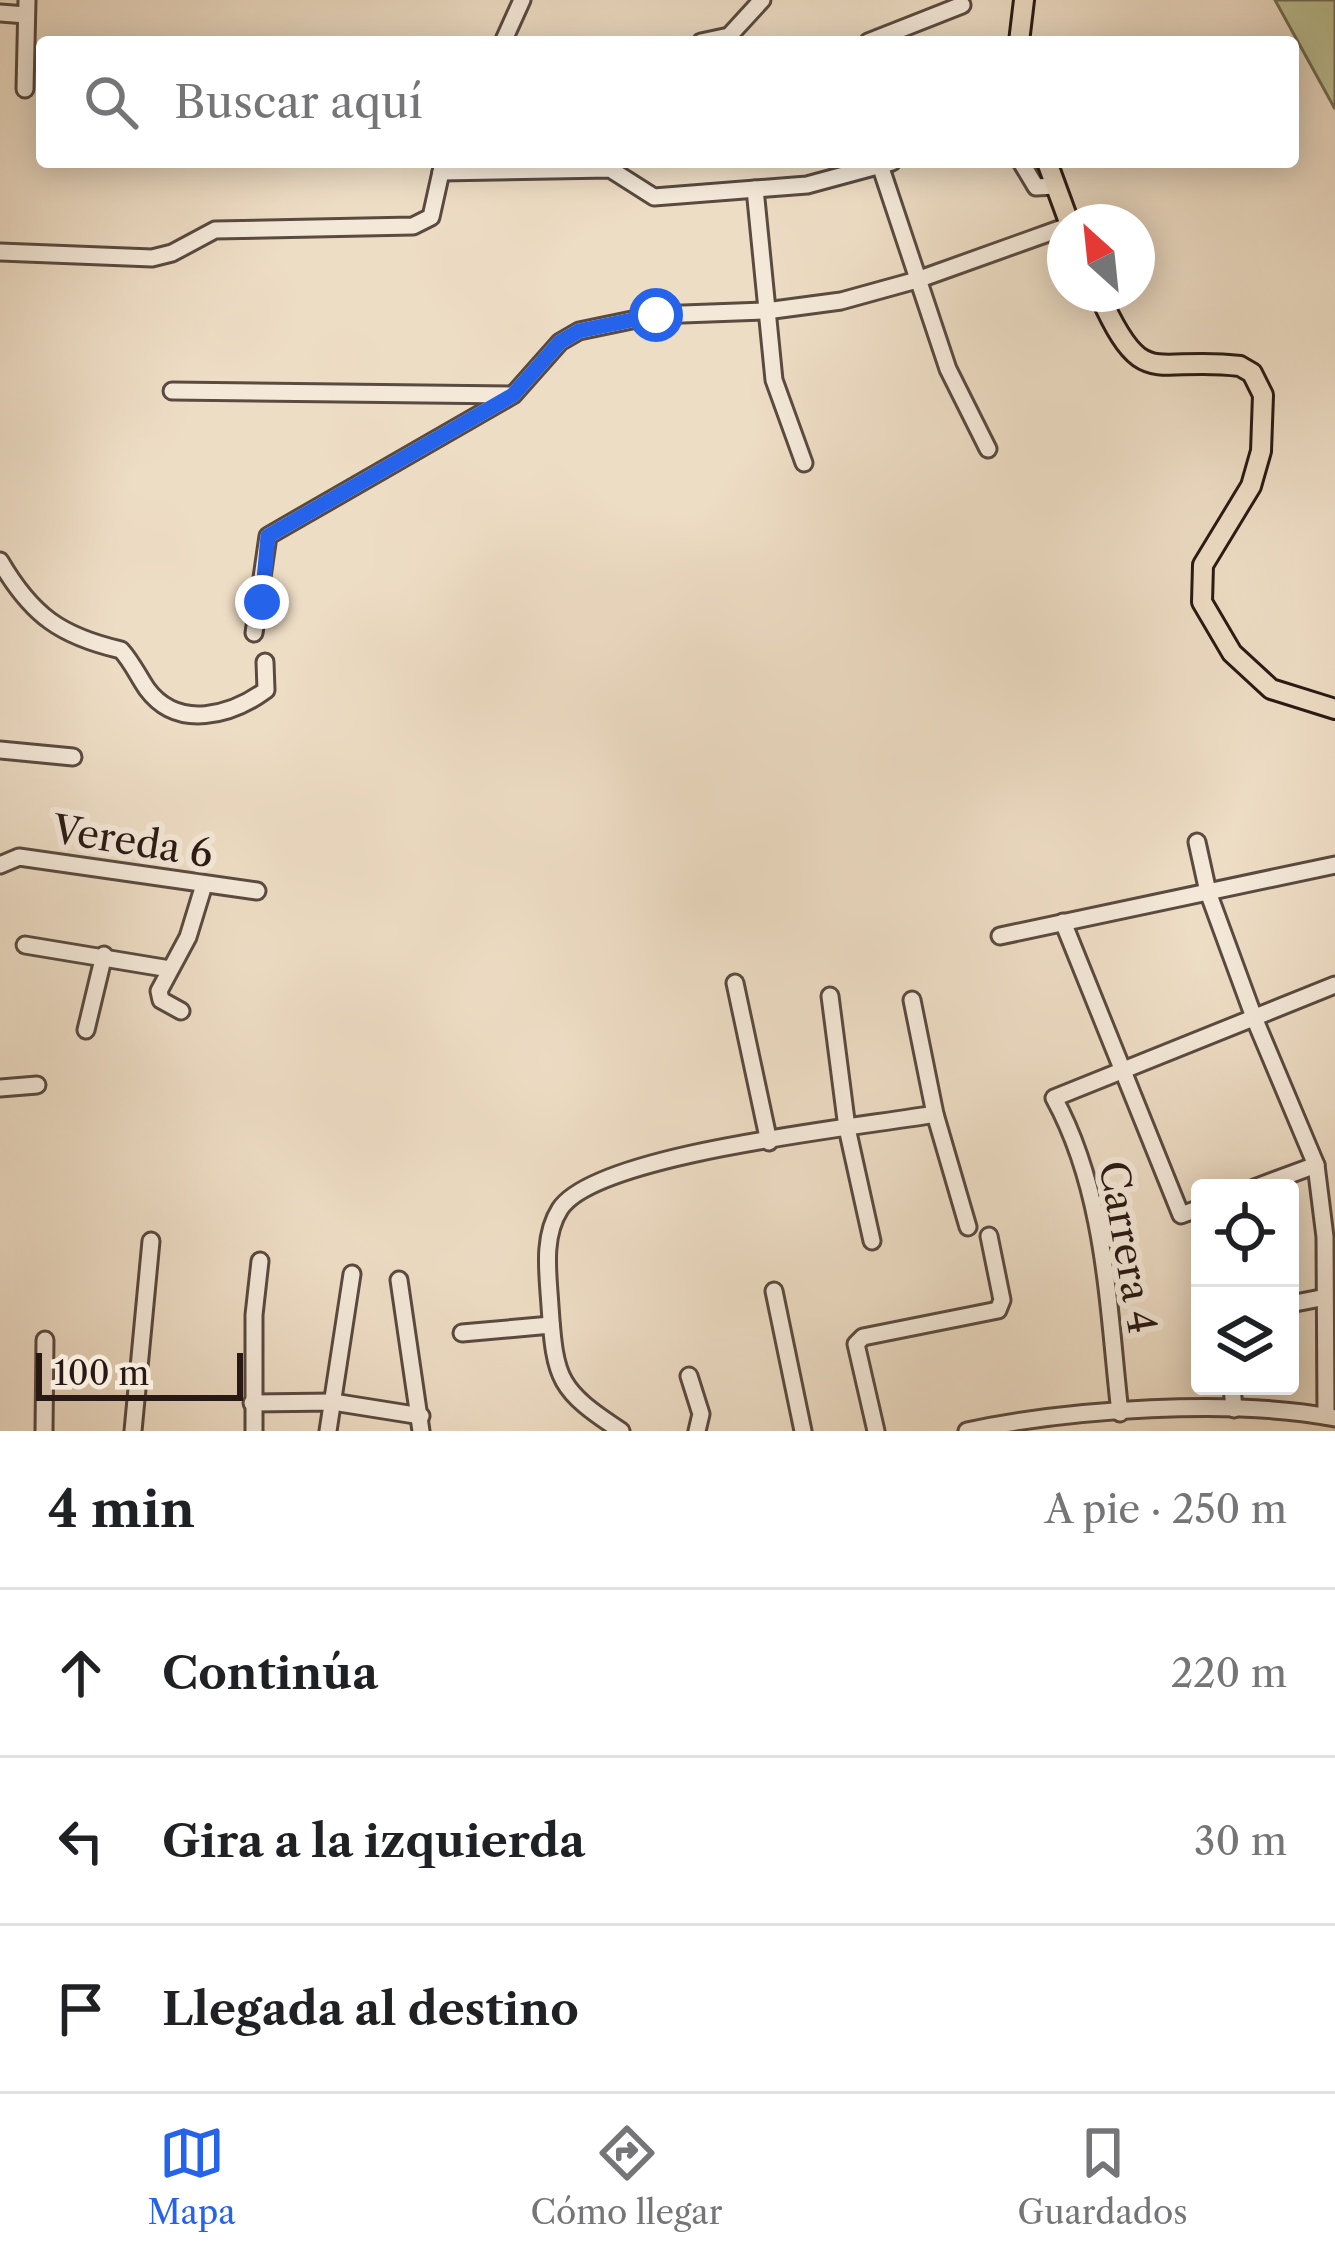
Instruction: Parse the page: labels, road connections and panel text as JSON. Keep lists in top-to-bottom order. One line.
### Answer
{"streets":{"street":["Vereda 6","Carrera 4"]},"scale_bar":"100 m","north":"top left","page":{"search":"Buscar aquí","scale":"100 m","heading":["4 min","A pie · 250 m"],"list":[["Continúa","220 m"],["Gira a la izquierda","30 m"],"Llegada al destino"],"nav":["Mapa","Cómo llegar","Guardados"]}}
